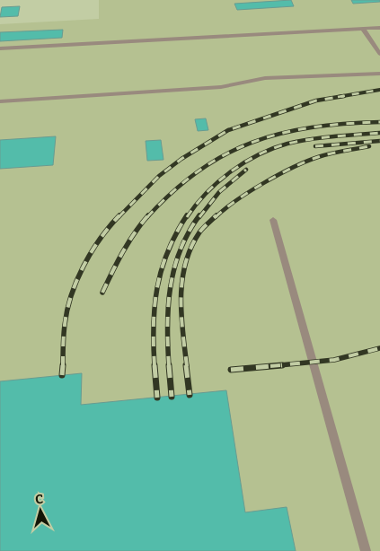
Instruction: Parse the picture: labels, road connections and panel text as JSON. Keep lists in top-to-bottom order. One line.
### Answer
{"north":"top"}
